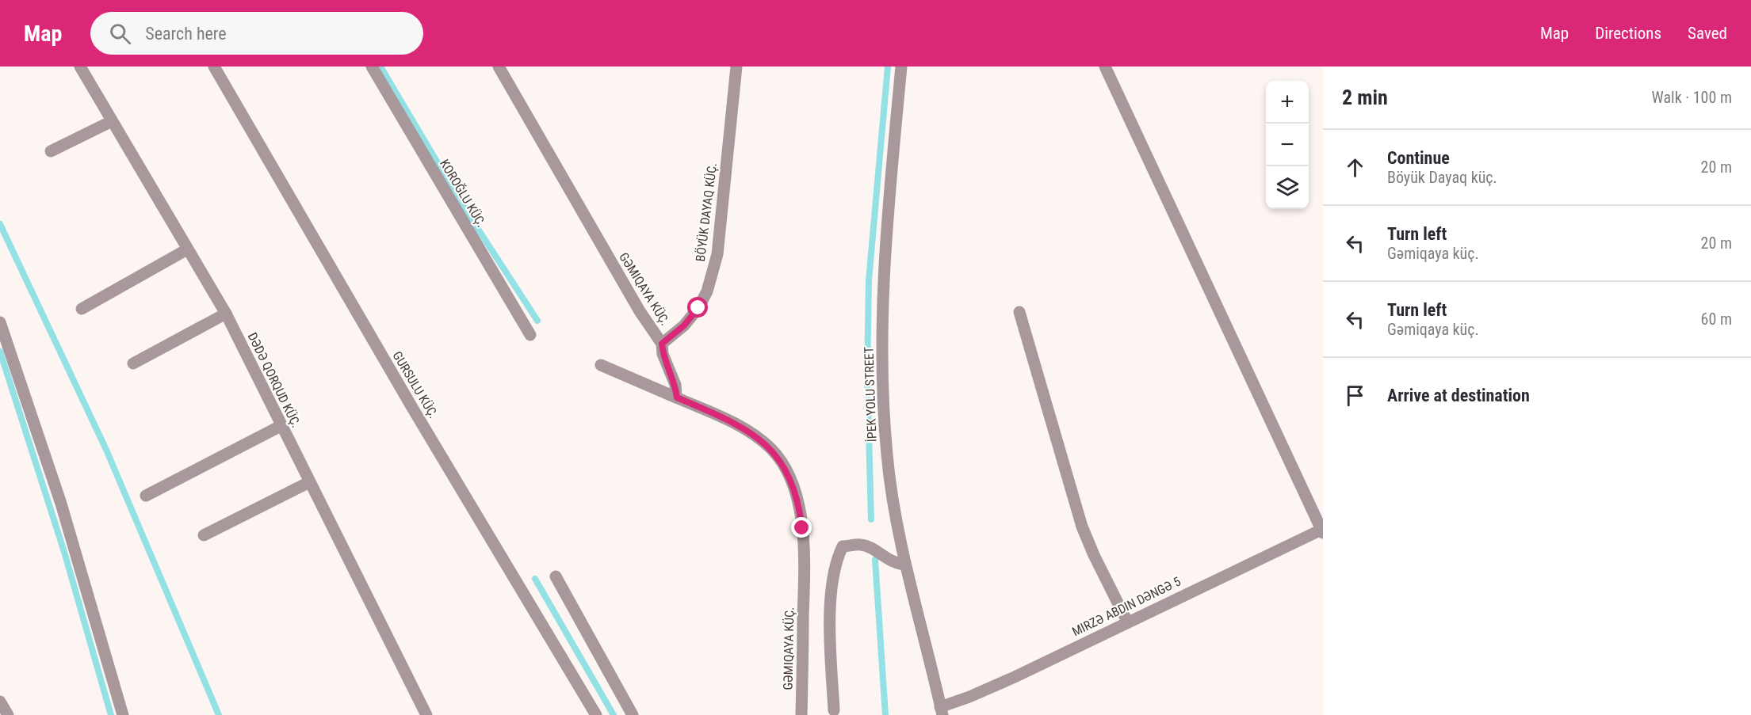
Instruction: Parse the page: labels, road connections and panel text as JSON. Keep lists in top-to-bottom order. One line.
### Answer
{"streets":{"street":["KOROĞLU KÜÇ.","BÖYÜK DAYAQ KÜÇ.","GƏMIQAYA KÜÇ.","DƏDƏ QORQUD KÜÇ.","GURSULU KÜÇ.","İPEK YOLU STREET","MIRZƏ ABDIN DƏNGƏ 5"]},"crossings":[["BÖYÜK DAYAQ KÜÇ.","GƏMIQAYA KÜÇ."],["İPEK YOLU STREET","MIRZƏ ABDIN DƏNGƏ 5"]],"page":{"header":"Map","search":"Search here","nav":["Map","Directions","Saved"],"heading":["2 min","Walk · 100 m"],"map_buttons":["+","−"],"list":[["Continue","Böyük Dayaq küç.","20 m"],["Turn left","Gəmiqaya küç.","20 m"],["Turn left","Gəmiqaya küç.","60 m"],"Arrive at destination"]}}
